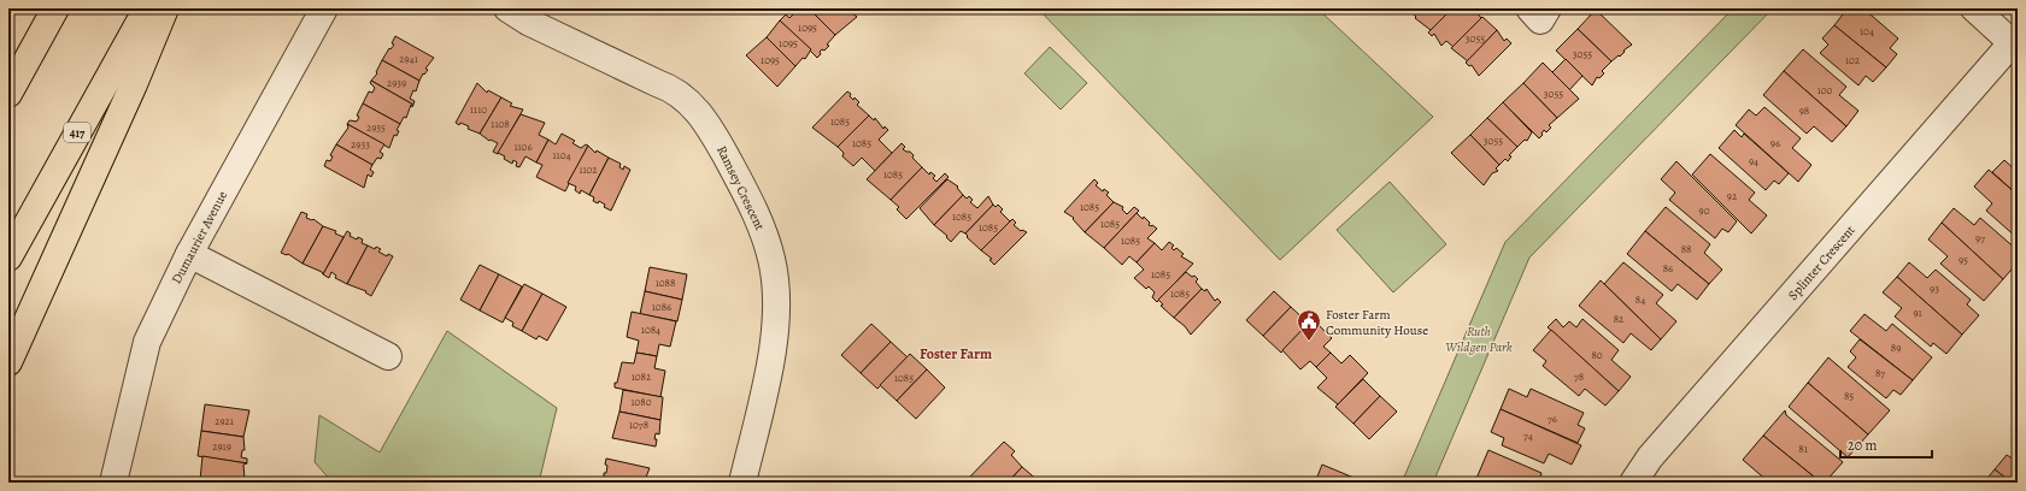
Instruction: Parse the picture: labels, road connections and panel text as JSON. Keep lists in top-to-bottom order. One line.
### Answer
{"streets":{"highway":["417"],"street":["Ramsey Crescent","Dumaurier Avenue","Splinter Crescent"]},"districts":["Foster Farm"],"parks":["Ruth Wildgen Park"],"places":{"public building":["Foster Farm Community House"]},"house_numbers":["1095","104","3055","1095","3055","2941","1095","102","2939","100","3055","1110","98","1085","1108","2935","3055","1085","96","2933","1106","1104","94","1102","1085","92","1085","90","1085","1085","1085","97","1085","88","95","86","1085","1088","93","1085","84","1086","91","82","1084","89","80","87","1082","78","1085","85","1080","76","2921","1078","74","2919","81"],"scale_bar":"20 m"}
